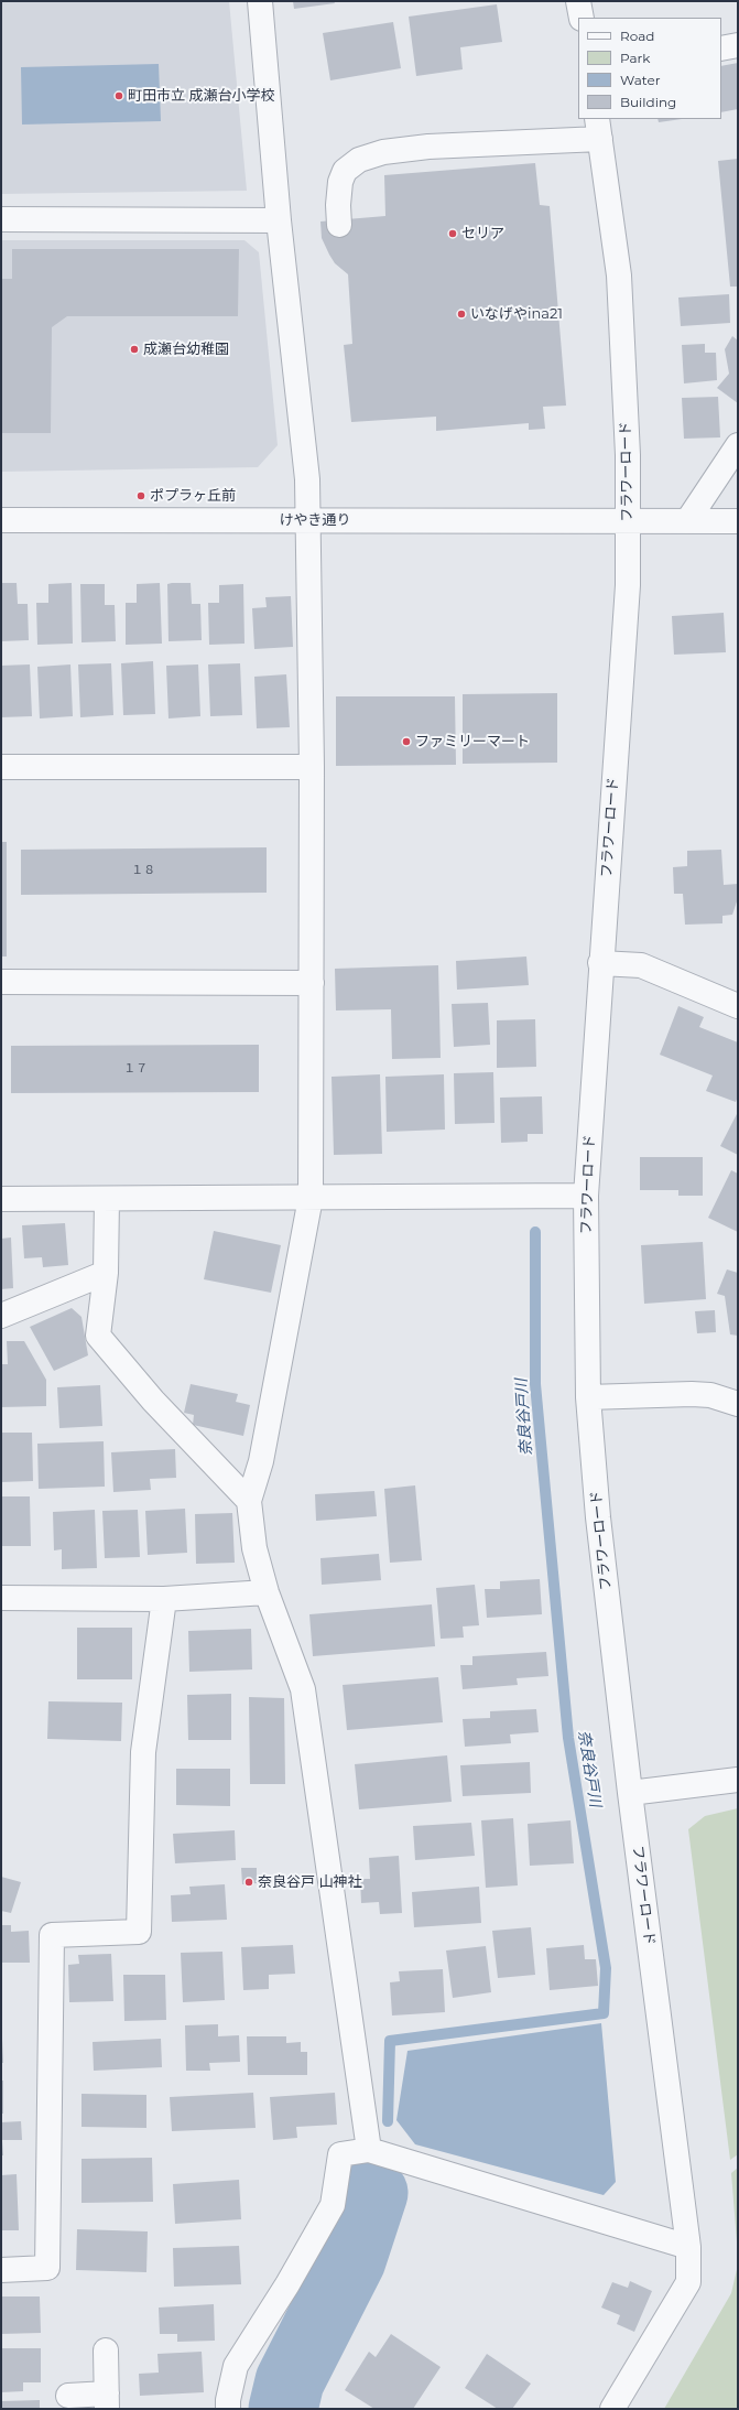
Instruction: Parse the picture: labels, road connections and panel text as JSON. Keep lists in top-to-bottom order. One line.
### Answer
{"streets":{"street":["フラワーロード","けやき通り"]},"crossings":[["フラワーロード","けやき通り"]],"water":["奈良谷戸川"],"places":["町田市立 成瀬台小学校","セリア","いなげやina21","成瀬台幼稚園","ポプラヶ丘前","ファミリーマート","奈良谷戸 山神社"],"house_numbers":["１８","１７"],"legend":["Road","Park","Water","Building"]}
